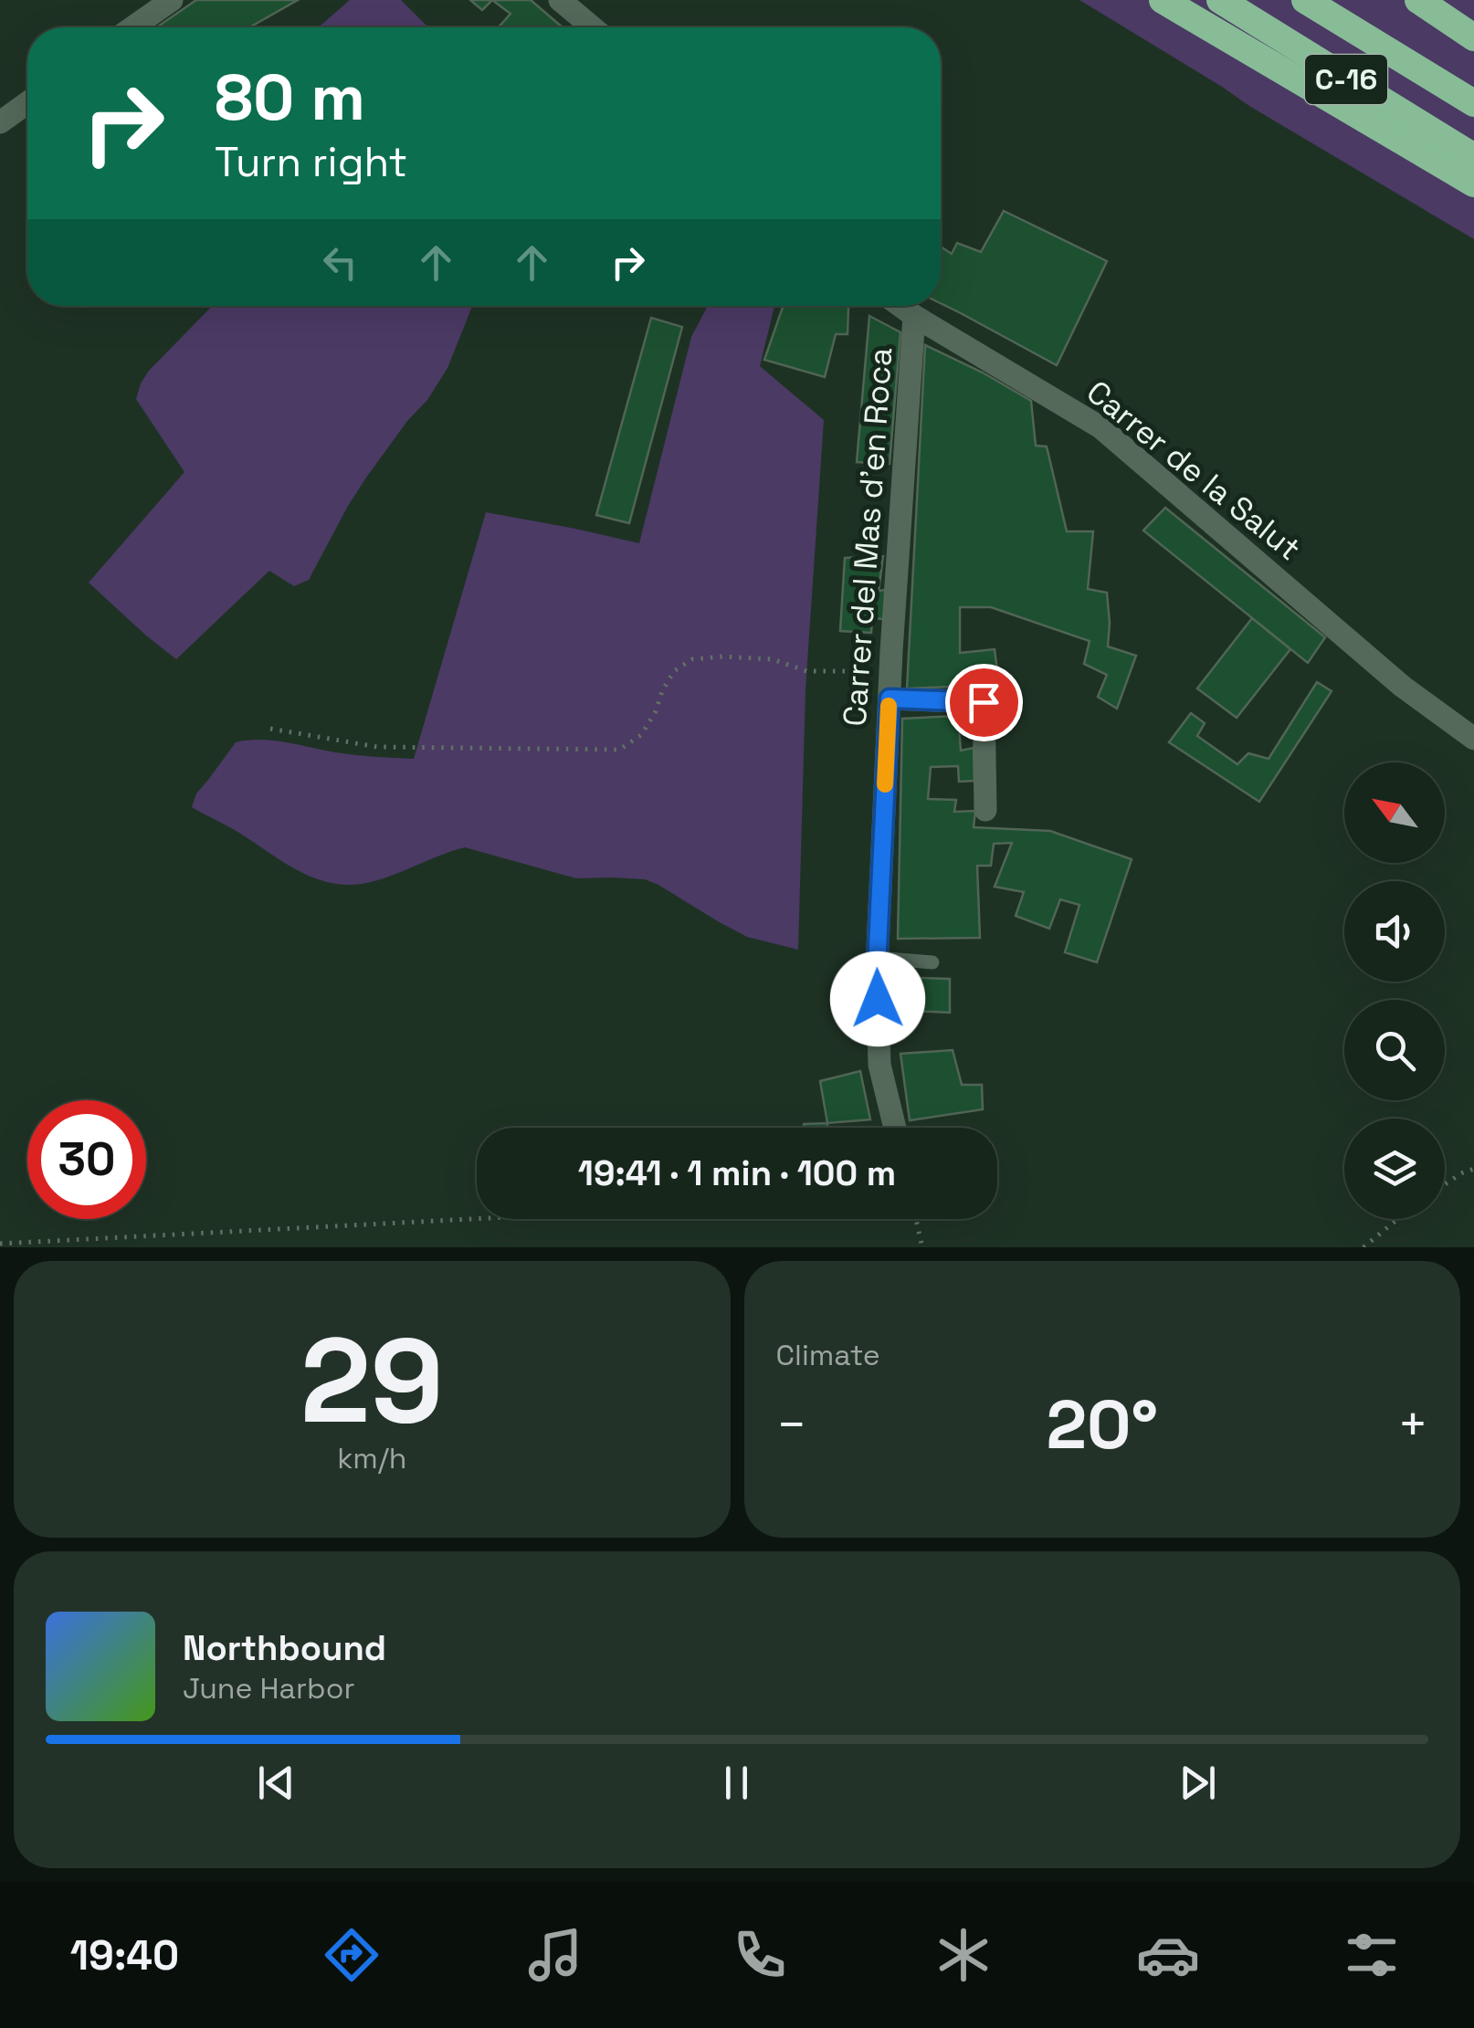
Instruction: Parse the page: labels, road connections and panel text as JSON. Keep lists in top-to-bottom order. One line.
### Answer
{"streets":{"highway":["C-16"],"street":["Carrer de la Salut","Carrer del Mas d'en Roca"]},"crossings":[["Carrer de la Salut","Carrer del Mas d'en Roca"]],"north":"top left","page":{"turn":["80 m","Turn right"],"limit":"30","trip":"19:41 · 1 min · 100 m","tile":[["29","km/h"],"Climate"],"heat":["−","20°","+"],"song":["Northbound","June Harbor"],"tabs":"19:40"}}
